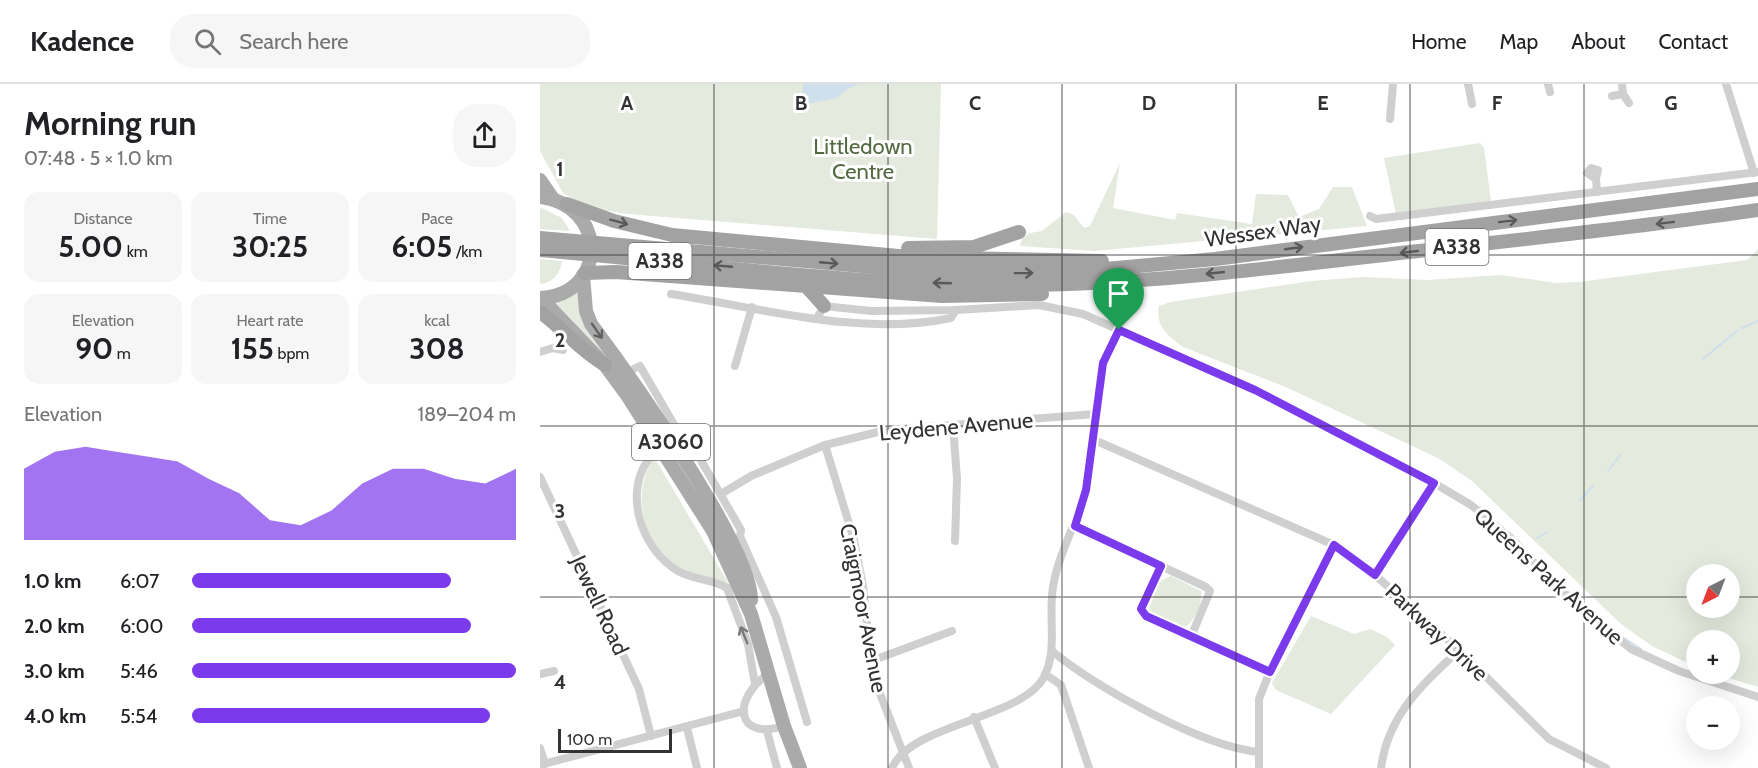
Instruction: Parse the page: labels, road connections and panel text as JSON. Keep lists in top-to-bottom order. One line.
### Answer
{"streets":{"highway":["Wessex Way","A338"],"main road":["A3060"],"street":["Leydene Avenue","Queens Park Avenue","Jewell Road","Craigmoor Avenue","Parkway Drive"]},"crossings":[["Wessex Way","A338"],["Leydene Avenue","Craigmoor Avenue"]],"parks":["Littledown Centre"],"scale_bar":"100 m","north":"bottom left","page":{"header":"Kadence","search":"Search here","nav":["Home","Map","About","Contact"],"heading":["Morning run","07:48 · 5 × 1.0 km"],"stats":[["Distance","5.00 km"],["Time","30:25"],["Pace","6:05 /km"],["Elevation","90 m"],["Heart rate","155 bpm"],["kcal","308"]],"chart":["Elevation","189–204 m"],"list":[{"name":"1.0 km","note":"6:07"},{"name":"2.0 km","note":"6:00"},{"name":"3.0 km","note":"5:46"},{"name":"4.0 km","note":"5:54"}],"map_buttons":["+","−"],"scale":"100 m"},"grid":{"columns":["A","B","C","D","E","F","G"],"rows":["1","2","3","4"]}}
